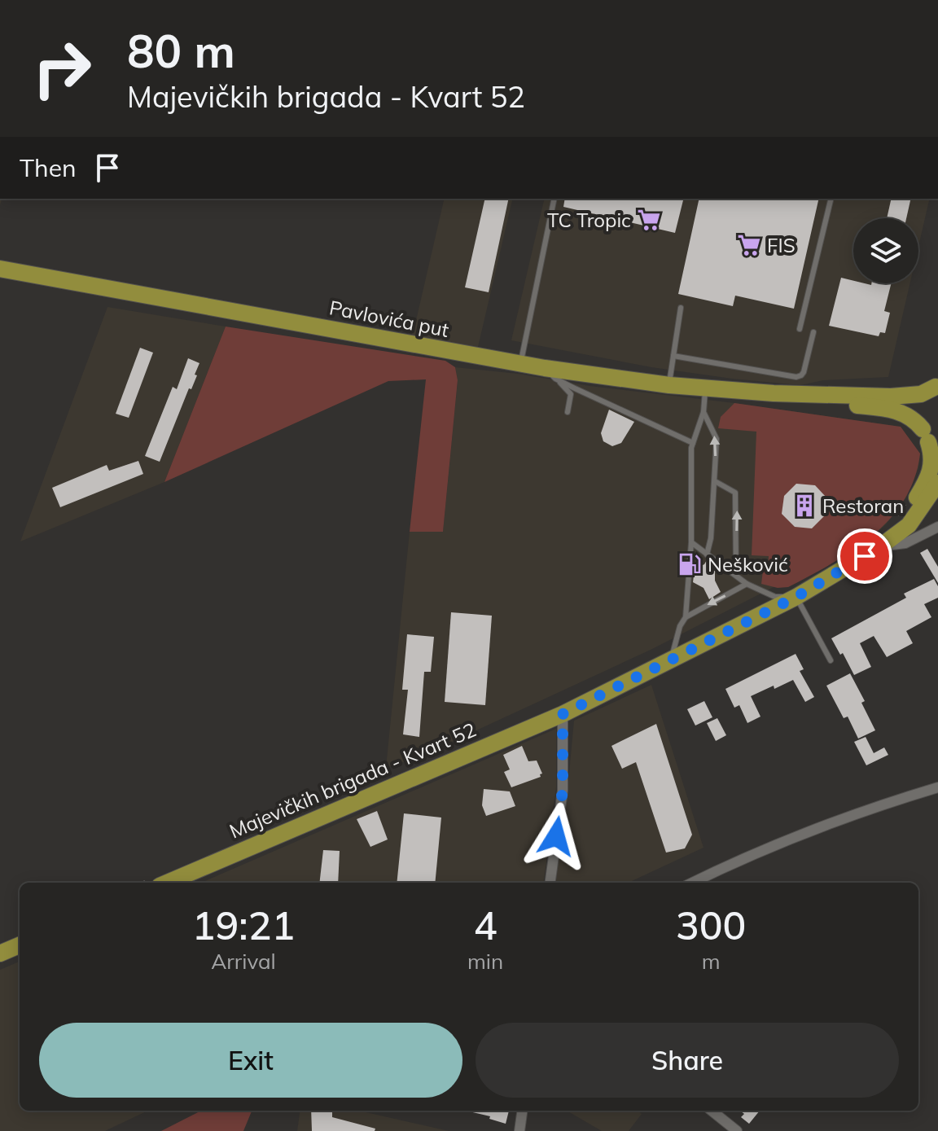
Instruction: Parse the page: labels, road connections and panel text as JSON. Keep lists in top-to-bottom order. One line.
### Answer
{"streets":{"main road":["Pavlovića put","Majevičkih brigada - Kvart 52"]},"places":{"supermarket":["TC Tropic","FIS"],"building":["Restoran"],"fuel station":["Nešković"]},"page":{"turn":["80 m","Majevičkih brigada - Kvart 52"],"then":"Then","eta":["19:21","Arrival","4","min","300","m"],"buttons":["Exit","Share"]}}
